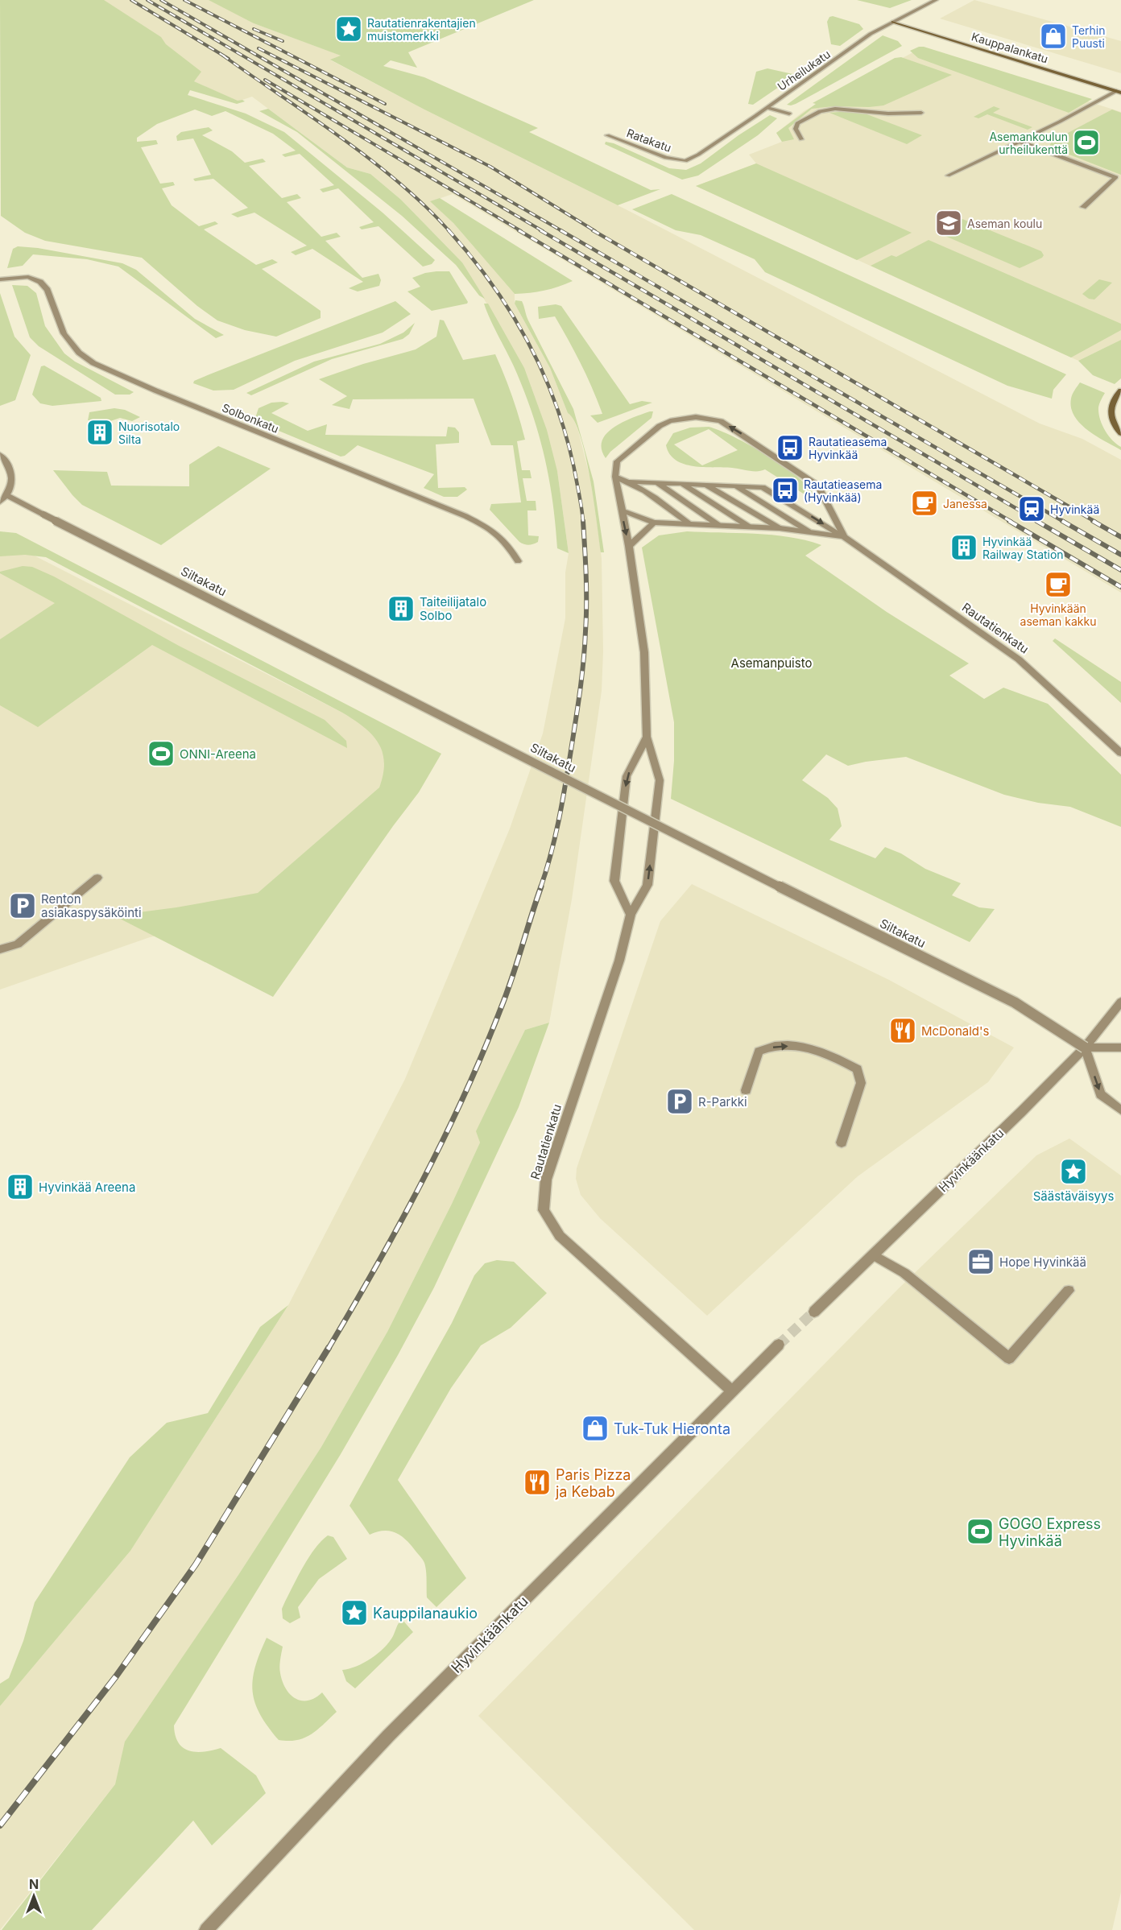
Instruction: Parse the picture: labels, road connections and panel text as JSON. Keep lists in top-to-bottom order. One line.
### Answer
{"streets":{"main road":["Kauppalankatu"],"street":["Urheilukatu","Ratakatu","Solbonkatu","Siltakatu","Rautatienkatu","Hyvinkäänkatu"]},"crossings":[["Kauppalankatu","Urheilukatu"],["Urheilukatu","Ratakatu"],["Siltakatu","Hyvinkäänkatu"],["Rautatienkatu","Hyvinkäänkatu"]],"parks":["Asemanpuisto"],"places":{"place":["Rautatienrakentajien muistomerkki","Säästäväisyys","Kauppilanaukio"],"shop":["Terhin Puusti","Tuk-Tuk Hieronta"],"sports":["Asemankoulun urheilukenttä","ONNI-Areena","GOGO Express Hyvinkää"],"school or university":["Aseman koulu"],"building":["Nuorisotalo Silta","Hyvinkää Railway Station","Taiteilijatalo Solbo","Hyvinkää Areena"],"bus stop":["Rautatieasema Hyvinkää","Rautatieasema (Hyvinkää)"],"cafe":["Janessa","Hyvinkään aseman kakku"],"station":["Hyvinkää"],"parking":["Renton asiakaspysäköinti","R-Parkki"],"restaurant":["McDonald's","Paris Pizza ja Kebab"],"office":["Hope Hyvinkää"]},"north":"top"}
